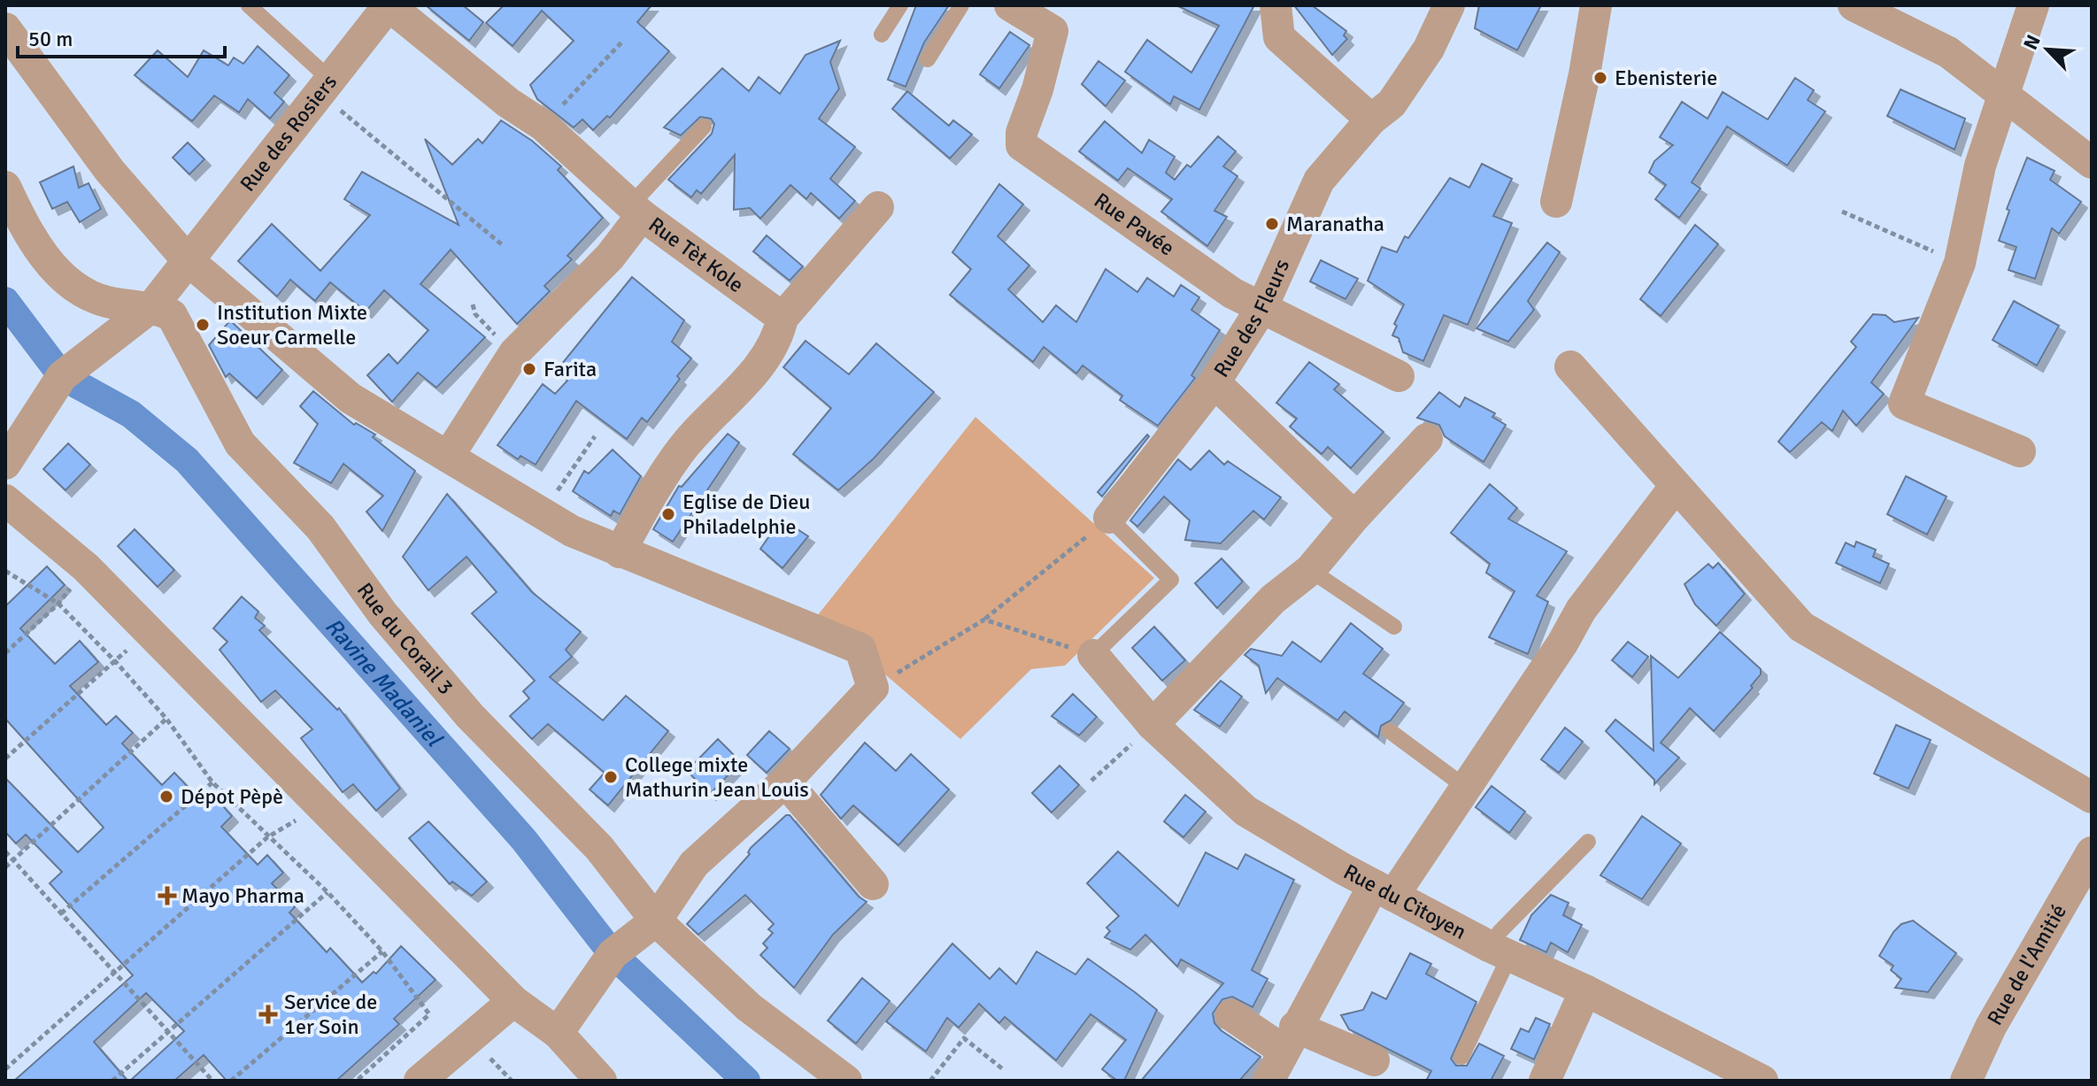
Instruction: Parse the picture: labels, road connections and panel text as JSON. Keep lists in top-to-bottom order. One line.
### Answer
{"streets":{"street":["Rue des Rosiers","Rue Pavée","Rue Tèt Kole","Rue des Fleurs","Rue du Corail 3","Rue du Citoyen","Rue de l'Amitié"]},"crossings":[["Rue des Rosiers","Rue Tèt Kole"],["Rue des Rosiers","Rue du Corail 3"],["Rue Pavée","Rue des Fleurs"]],"water":["Ravine Madaniel"],"places":{"other":["Ebenisterie","Maranatha","Institution Mixte Soeur Carmelle","Farita","Eglise de Dieu Philadelphie","College mixte Mathurin Jean Louis","Dépot Pèpè"],"health":["Mayo Pharma","Service de 1er Soin"]},"scale_bar":"50 m","north":"top left"}
